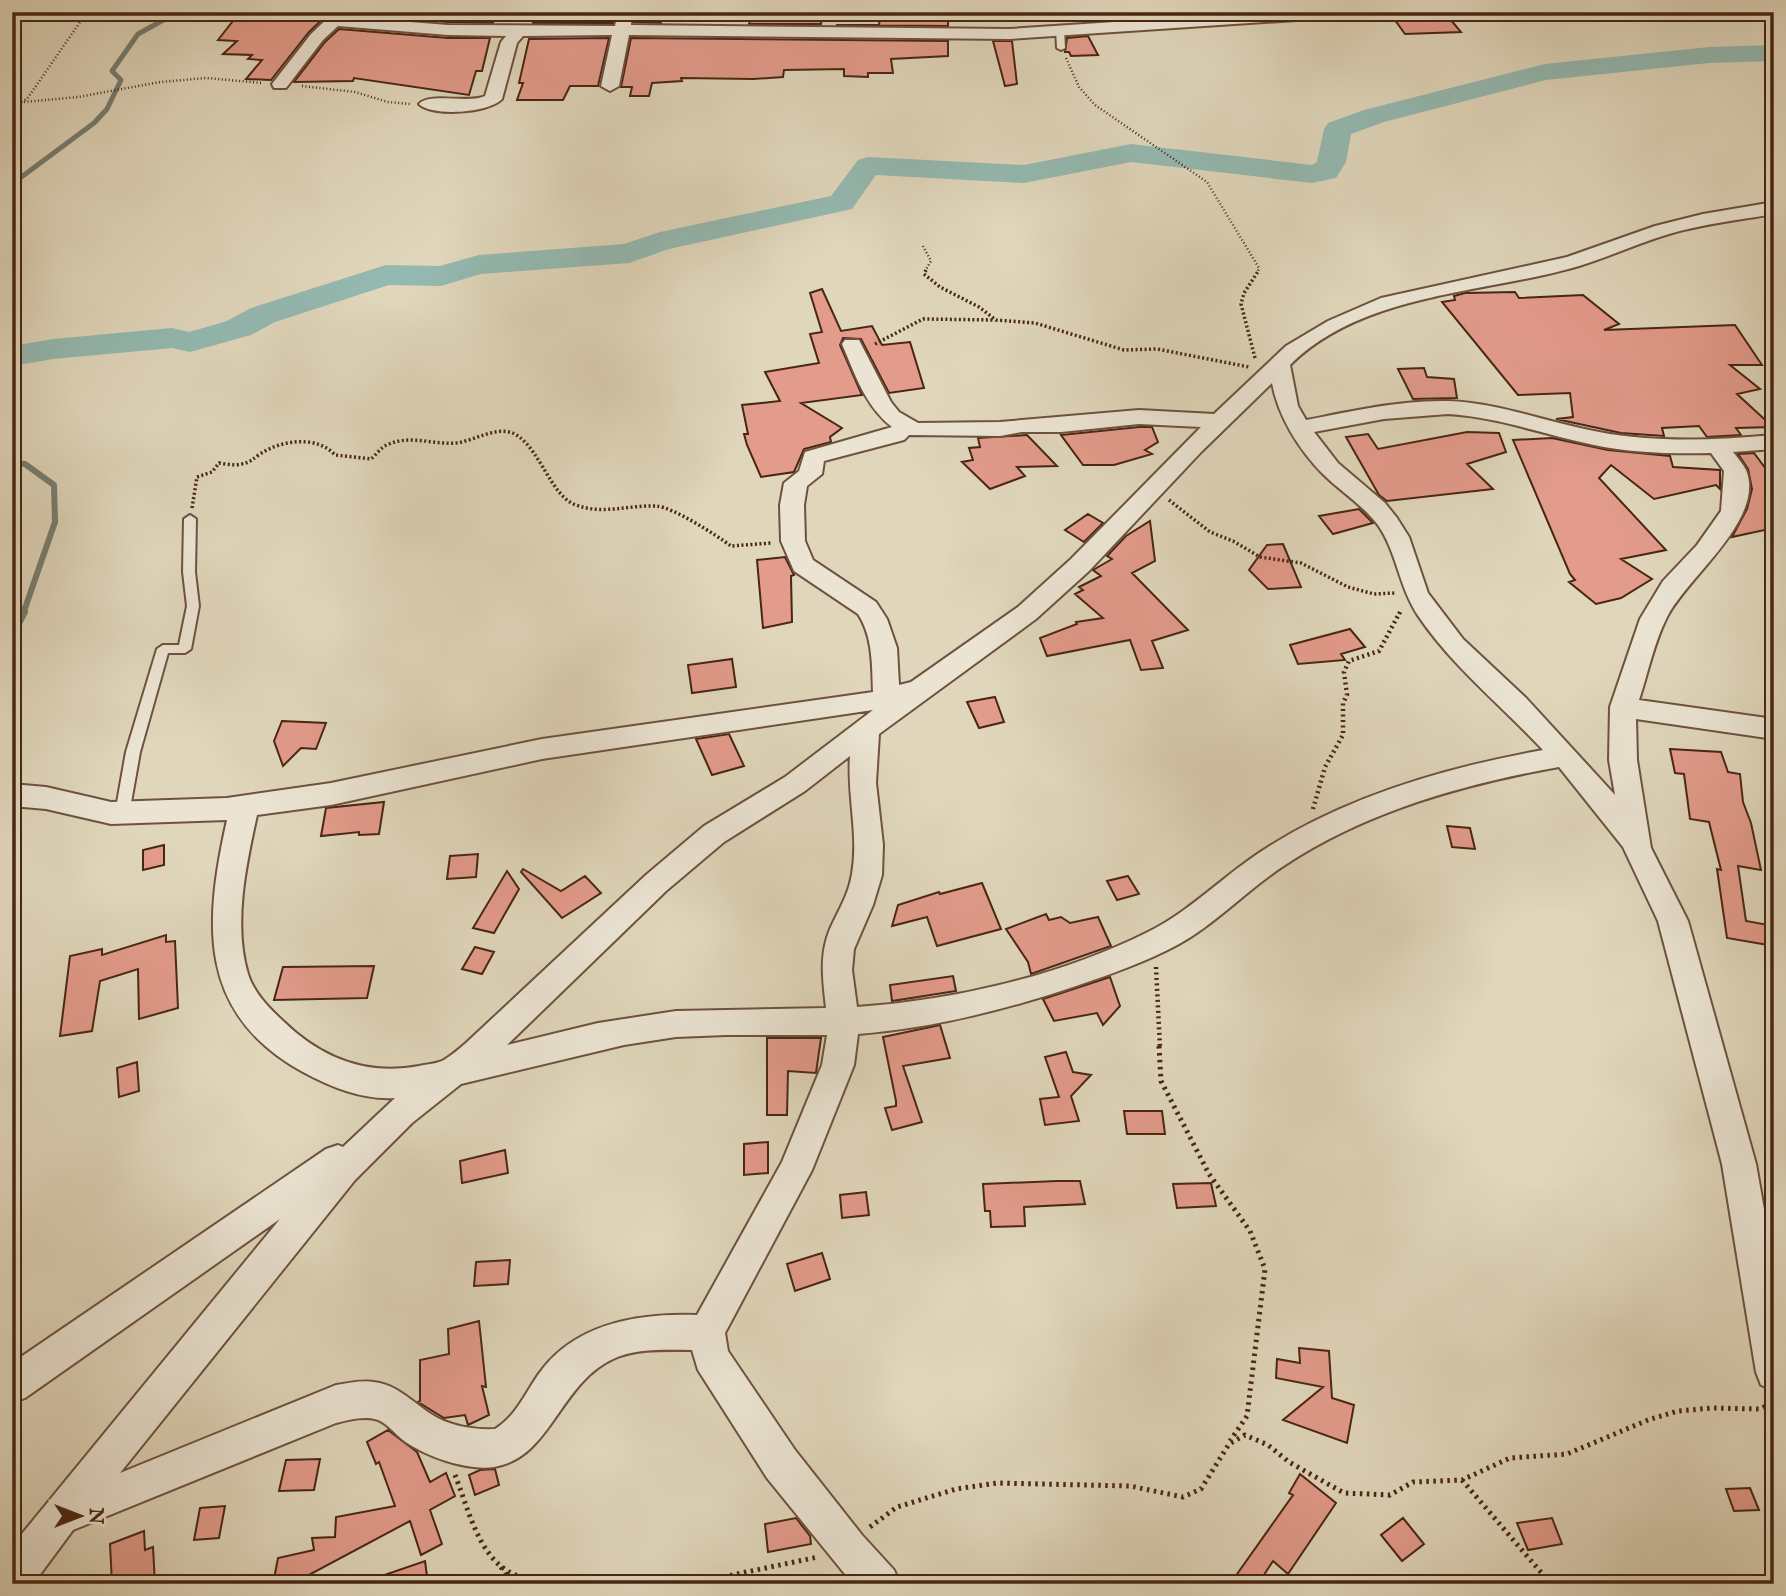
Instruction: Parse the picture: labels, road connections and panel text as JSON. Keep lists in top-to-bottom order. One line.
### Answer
{"north":"right"}
